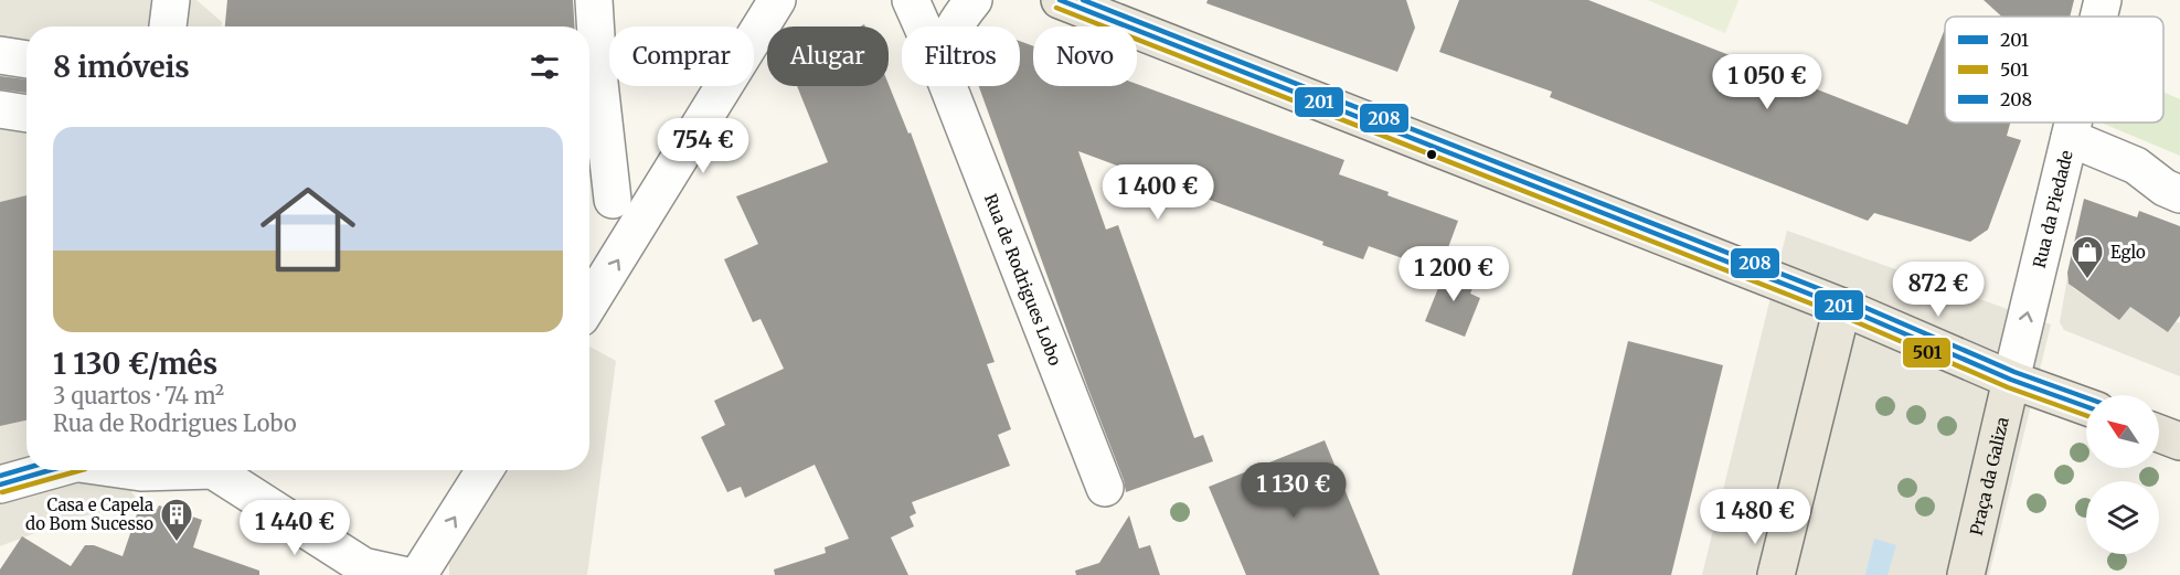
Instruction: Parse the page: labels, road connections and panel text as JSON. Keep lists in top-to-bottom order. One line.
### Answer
{"streets":{"main road":["Praça da Galiza"],"street":["Rua da Piedade","Rua de Rodrigues Lobo"]},"crossings":[["Rua da Piedade","Praça da Galiza"]],"one_way":["Rua da Piedade"],"places":{"shop":["Eglo"],"building":["Casa e Capela do Bom Sucesso"]},"lines":["transit line 201","transit line 208","transit line 501"],"legend":["201","501","208"],"north":"top left","page":{"chip":["Comprar","Alugar","Filtros","Novo"],"heading":"8 imóveis","price":["1 050 €","754 €","1 400 €","1 200 €","872 €","1 130 €","1 480 €","1 440 €"],"list":[{"name":"1 130 €/mês","note":"3 quartos · 74 m² · Rua de Rodrigues Lobo"}]}}
